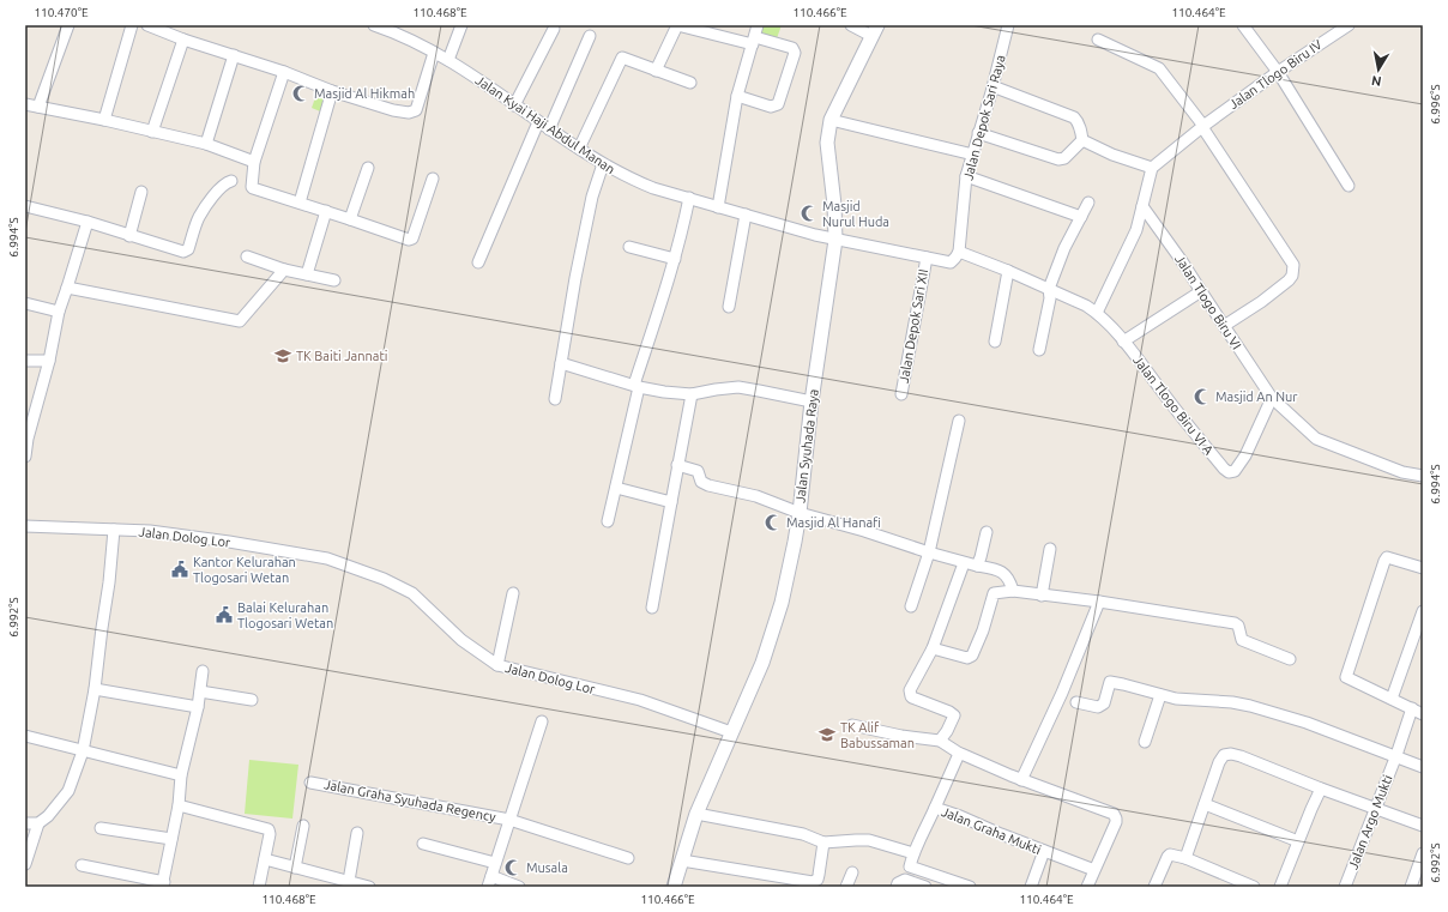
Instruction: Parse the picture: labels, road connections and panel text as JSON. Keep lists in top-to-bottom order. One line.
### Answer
{"streets":{"street":["Jalan Tlogo Biru IV","Jalan Depok Sari Raya","Jalan Kyai Haji Abdul Manan","Jalan Tlogo Biru VI","Jalan Depok Sari XII","Jalan Tlogo Biru VI A","Jalan Syuhada Raya","Jalan Dolog Lor","Jalan Graha Syuhada Regency","Jalan Argo Mukti","Jalan Graha Mukti"]},"crossings":[["Jalan Depok Sari Raya","Jalan Tlogo Biru VI A"],["Jalan Kyai Haji Abdul Manan","Jalan Syuhada Raya"],["Jalan Tlogo Biru VI","Jalan Tlogo Biru VI A"],["Jalan Syuhada Raya","Jalan Dolog Lor"]],"places":{"mosque":["Masjid Al Hikmah","Masjid Nurul Huda","Masjid An Nur","Masjid Al Hanafi","Musala"],"school or university":["TK Baiti Jannati","TK Alif Babussaman"],"public building":["Kantor Kelurahan Tlogosari Wetan","Balai Kelurahan Tlogosari Wetan"]},"north":"bottom","coordinates":["110.470°E","110.468°E","110.466°E","110.464°E","6.996°S","6.994°S","6.992°S"]}
